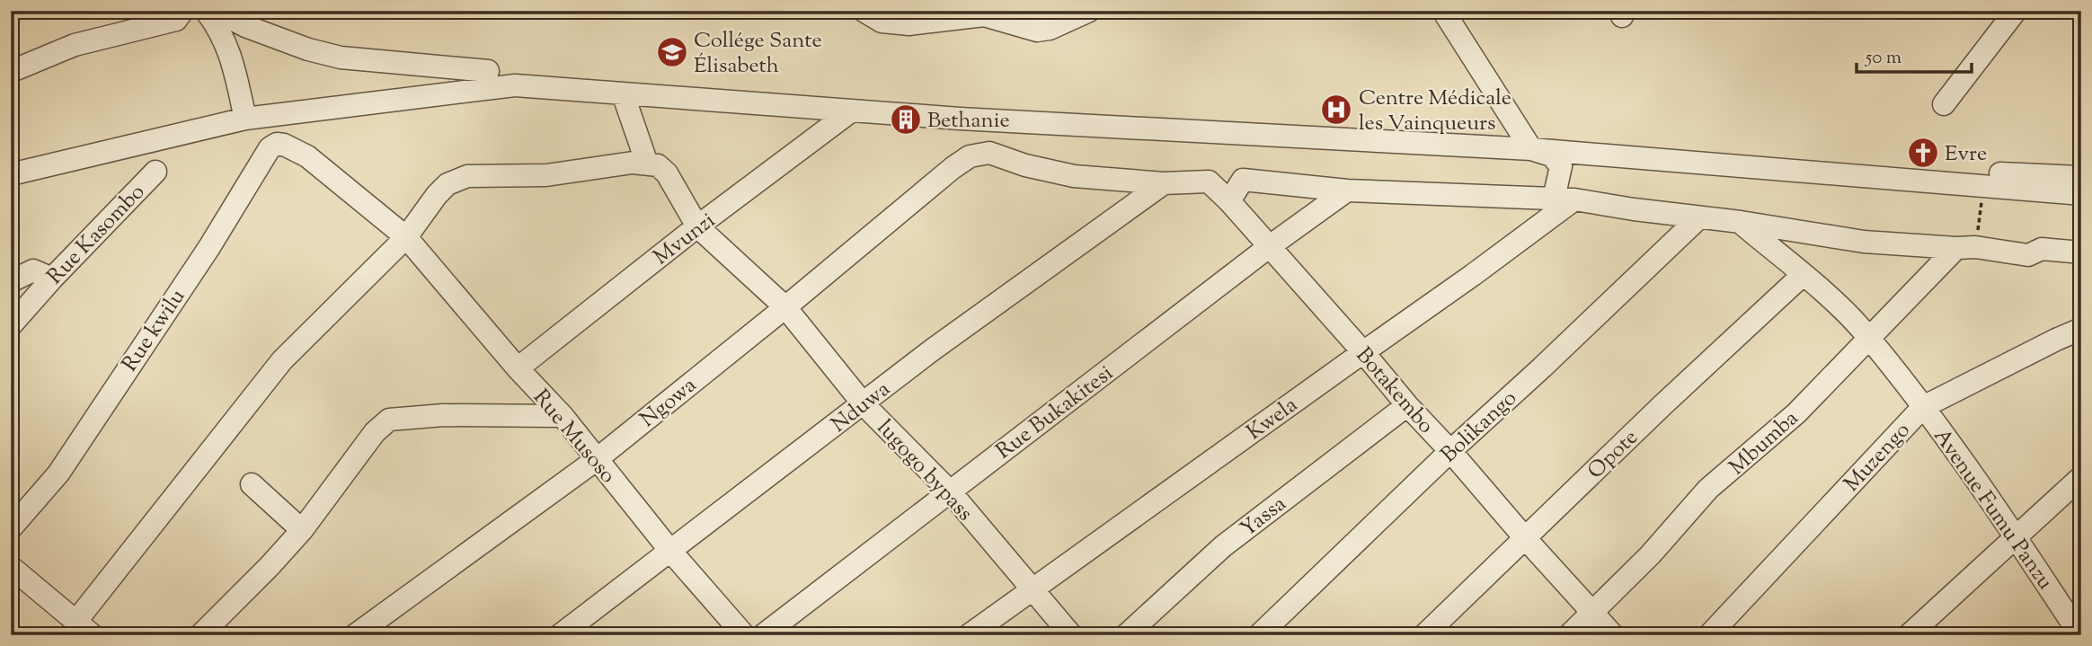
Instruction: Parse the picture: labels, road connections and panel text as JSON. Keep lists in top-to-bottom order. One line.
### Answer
{"streets":{"street":["Rue Kasombo","Mvunzi","Rue kwilu","Botakembo","Ngowa","Nduwa","Rue Bukakitesi","Kwela","Bolikango","Rue Musoso","Mbumba","Opote","Muzengo","lugogo bypass","Avenue Fumu Panzu","Yassa"]},"crossings":[["Mvunzi","Rue Musoso"],["Mvunzi","lugogo bypass"],["Rue kwilu","Rue Musoso"],["Botakembo","Ngowa"],["Botakembo","Nduwa"],["Botakembo","Rue Bukakitesi"],["Botakembo","Kwela"],["Botakembo","Bolikango"],["Botakembo","Mbumba"],["Botakembo","Opote"],["Botakembo","Yassa"],["Ngowa","Rue Musoso"],["Ngowa","lugogo bypass"],["Nduwa","Rue Musoso"],["Nduwa","lugogo bypass"],["Rue Bukakitesi","lugogo bypass"],["Kwela","lugogo bypass"],["Mbumba","Avenue Fumu Panzu"],["Opote","Avenue Fumu Panzu"],["Muzengo","Avenue Fumu Panzu"]],"places":{"school or university":["Collége Sante Élisabeth"],"hospital":["Centre Médicale les Vainqueurs"],"building":["Bethanie"],"church":["Evre"]},"scale_bar":"50 m"}
